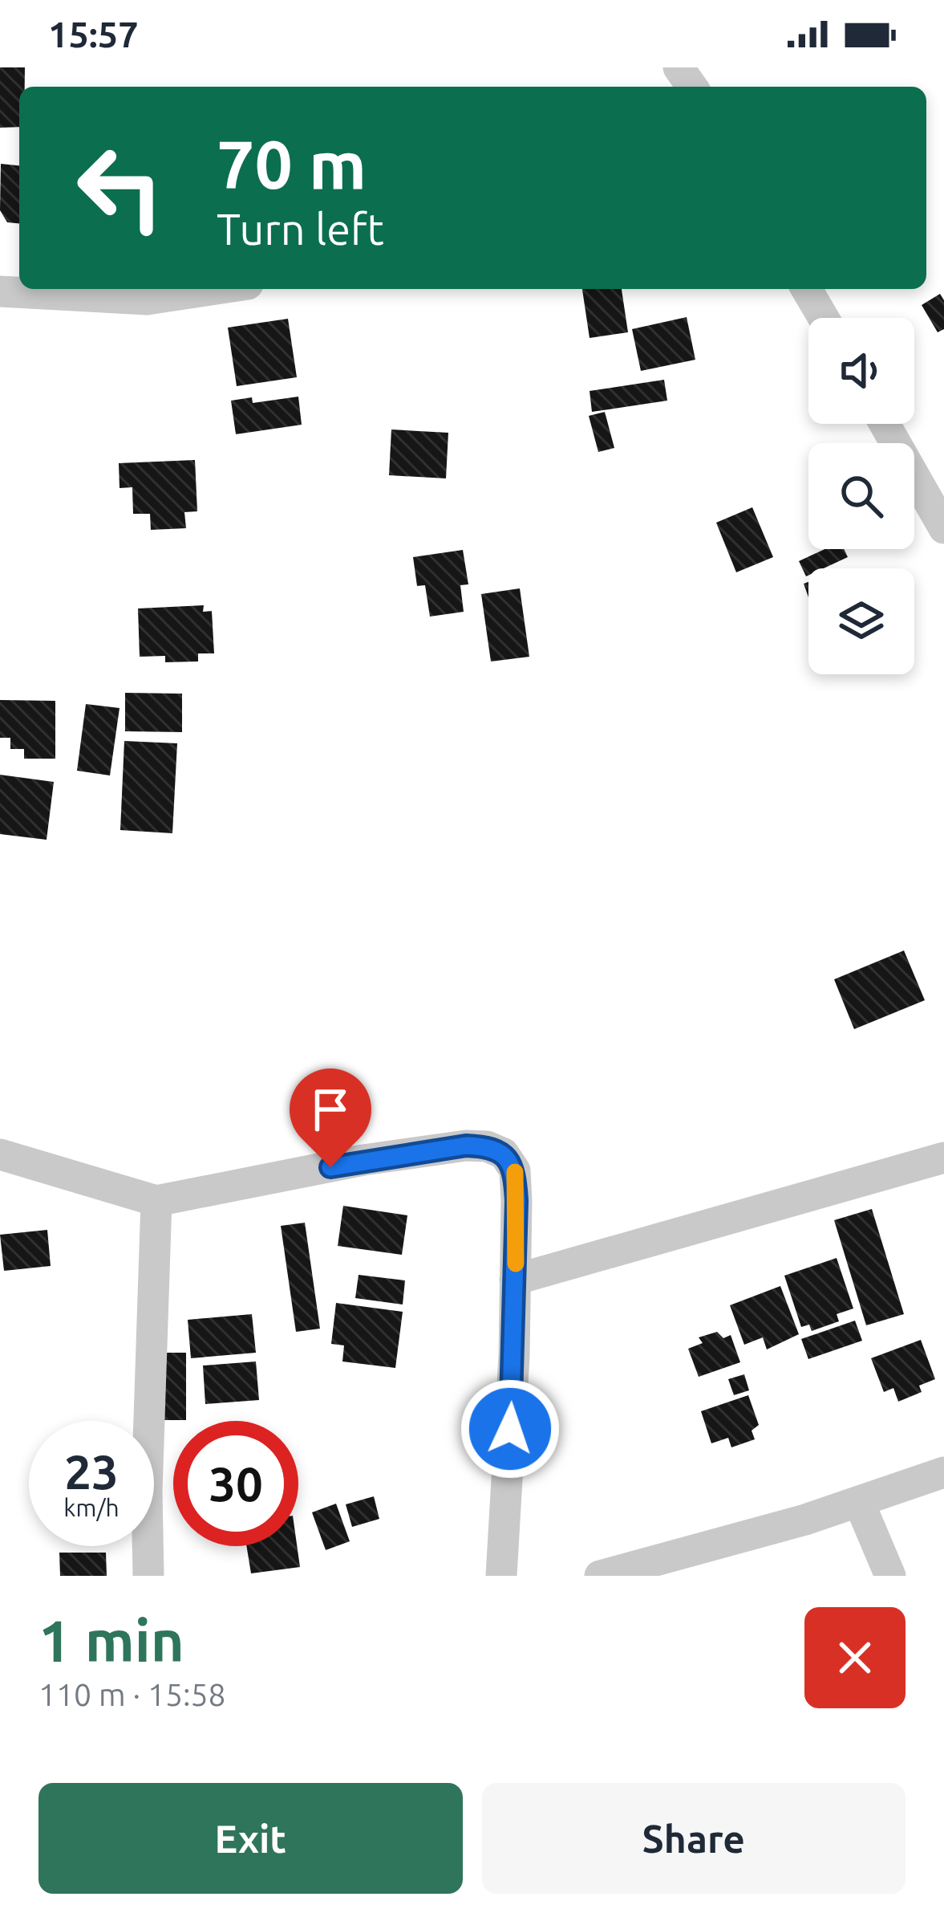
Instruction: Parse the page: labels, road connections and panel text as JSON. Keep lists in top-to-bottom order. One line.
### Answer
{"page":{"status":"15:57","turn":["70 m","Turn left"],"speed":"23 km/h","limit":"30","heading":["1 min","110 m · 15:58"],"buttons":["Exit","Share"]}}
